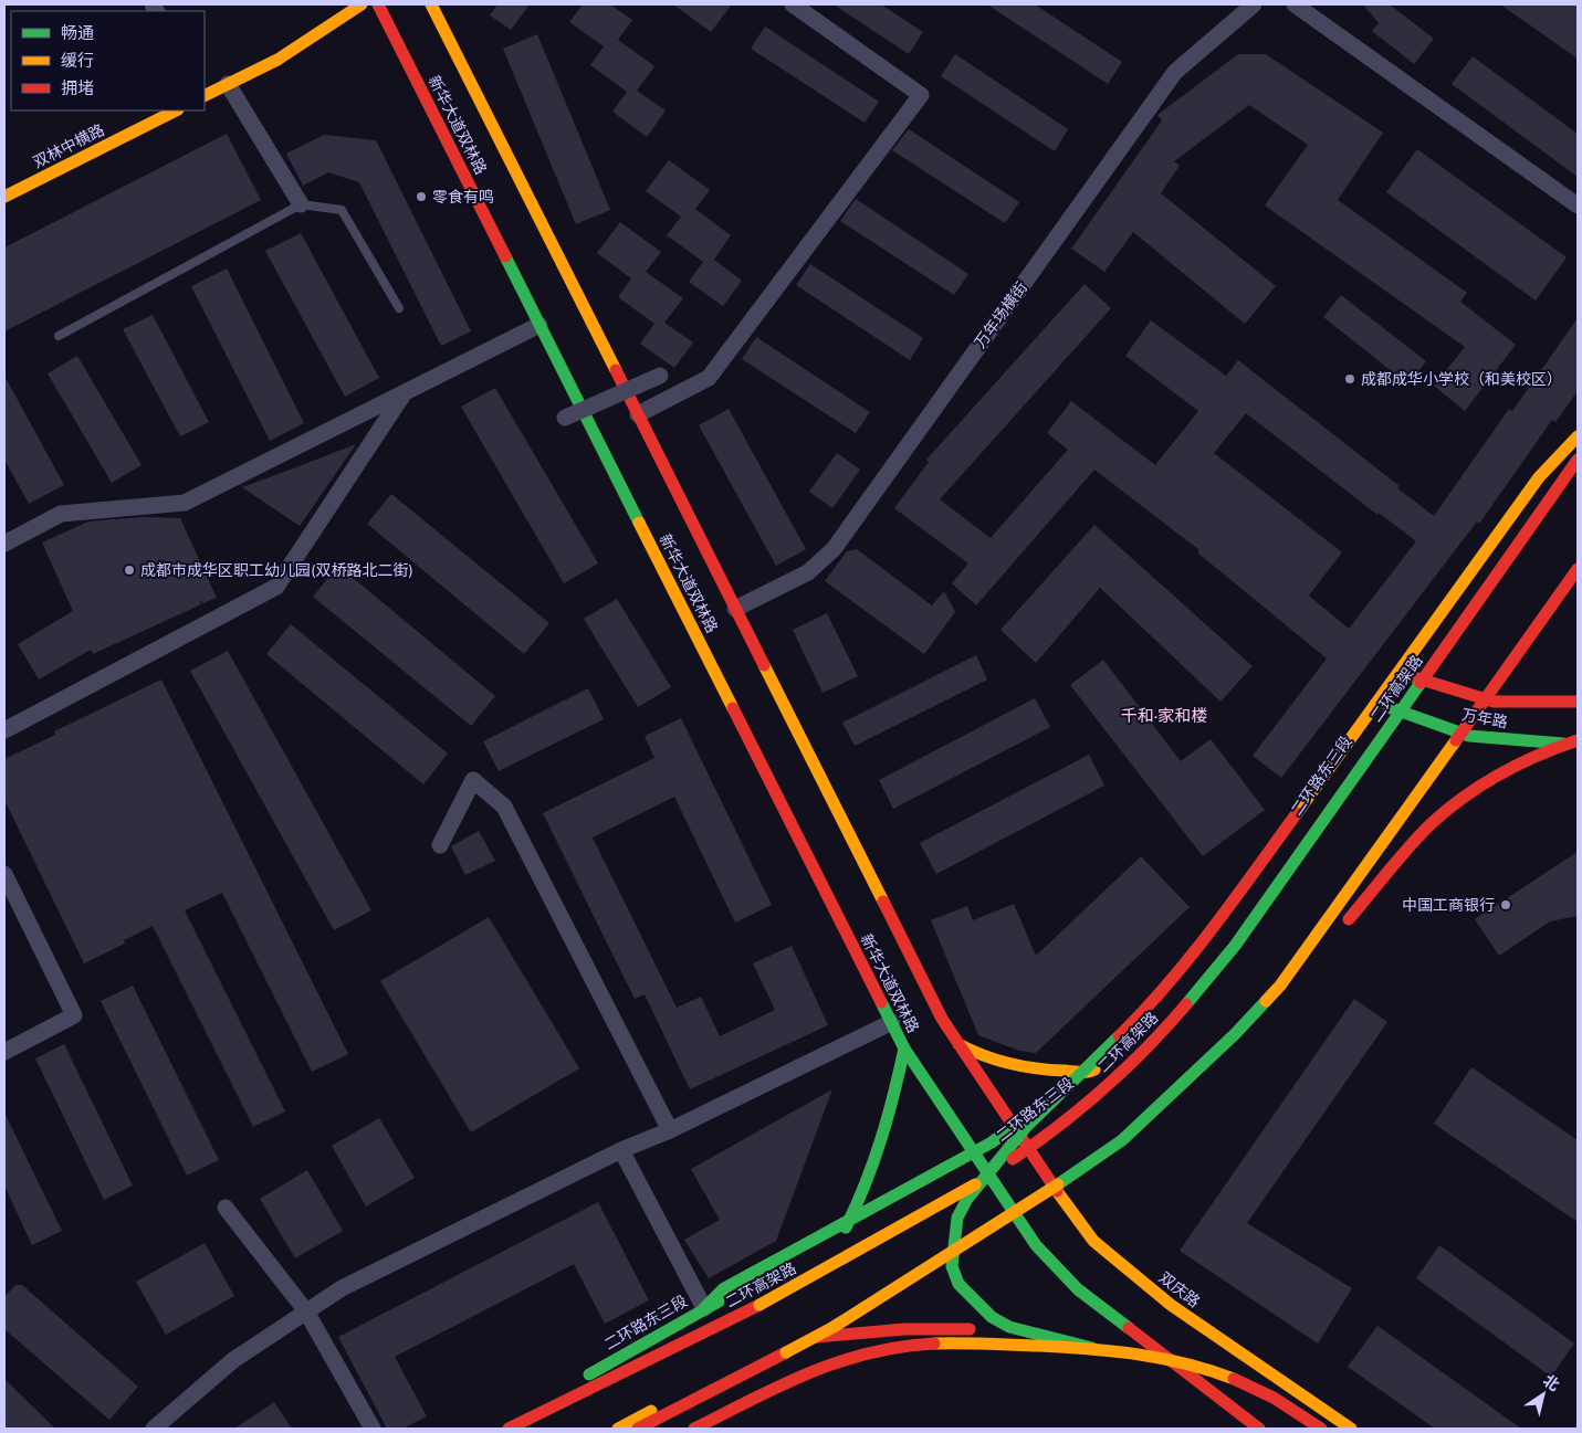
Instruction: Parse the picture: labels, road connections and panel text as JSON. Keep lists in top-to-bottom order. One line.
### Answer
{"streets":{"main road":["新华大道双林路","双林中横路","二环高架路","万年路","二环路东三段","双庆路"],"street":["万年场横街"]},"crossings":[["新华大道双林路","万年场横街"],["新华大道双林路","二环路东三段"],["新华大道双林路","双庆路"],["万年路","二环路东三段"],["二环路东三段","双庆路"]],"districts":["千和·家和楼"],"places":["零食有鸣","成都成华小学校（和美校区）","成都市成华区职工幼儿园(双桥路北二街)","中国工商银行"],"legend":["畅通","缓行","拥堵"],"north":"top right"}
